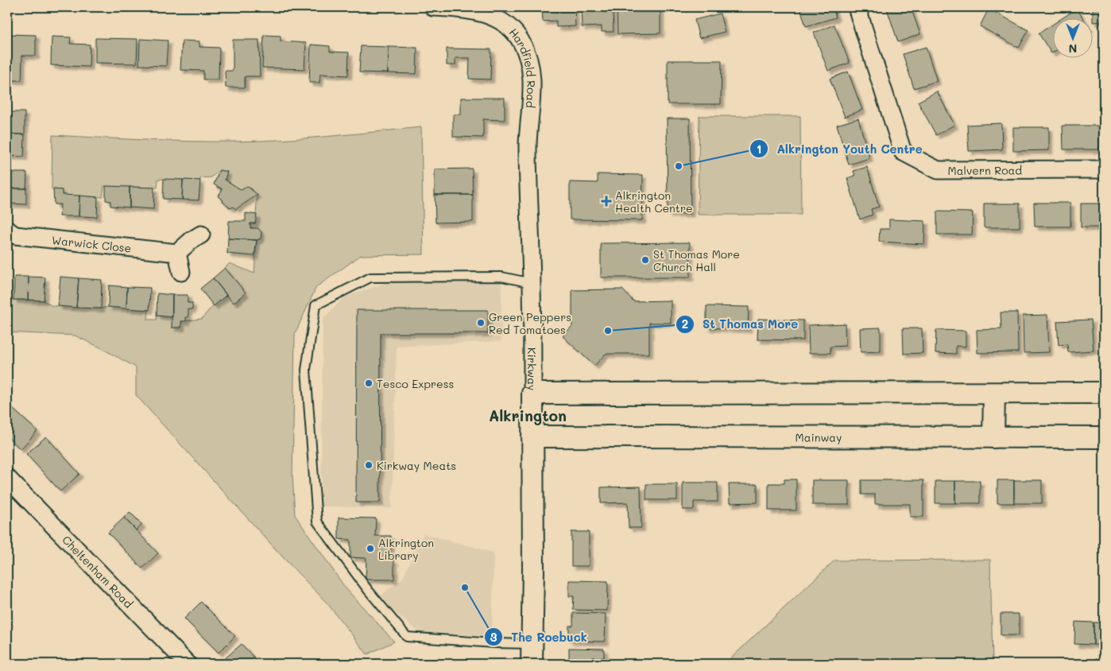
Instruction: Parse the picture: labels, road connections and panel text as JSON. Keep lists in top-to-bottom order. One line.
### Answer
{"streets":{"street":["Hardfield Road","Malvern Road","Warwick Close","Kirkway","Mainway","Cheltenham Road"]},"crossings":[["Hardfield Road","Kirkway"],["Kirkway","Mainway"]],"districts":["Alkrington"],"places":{"other":["Alkrington Youth Centre","St Thomas More Church Hall","Green Peppers Red Tomatoes","St Thomas More","Tesco Express","Kirkway Meats","Alkrington Library","The Roebuck"],"health":["Alkrington Health Centre"]},"north":"bottom"}
